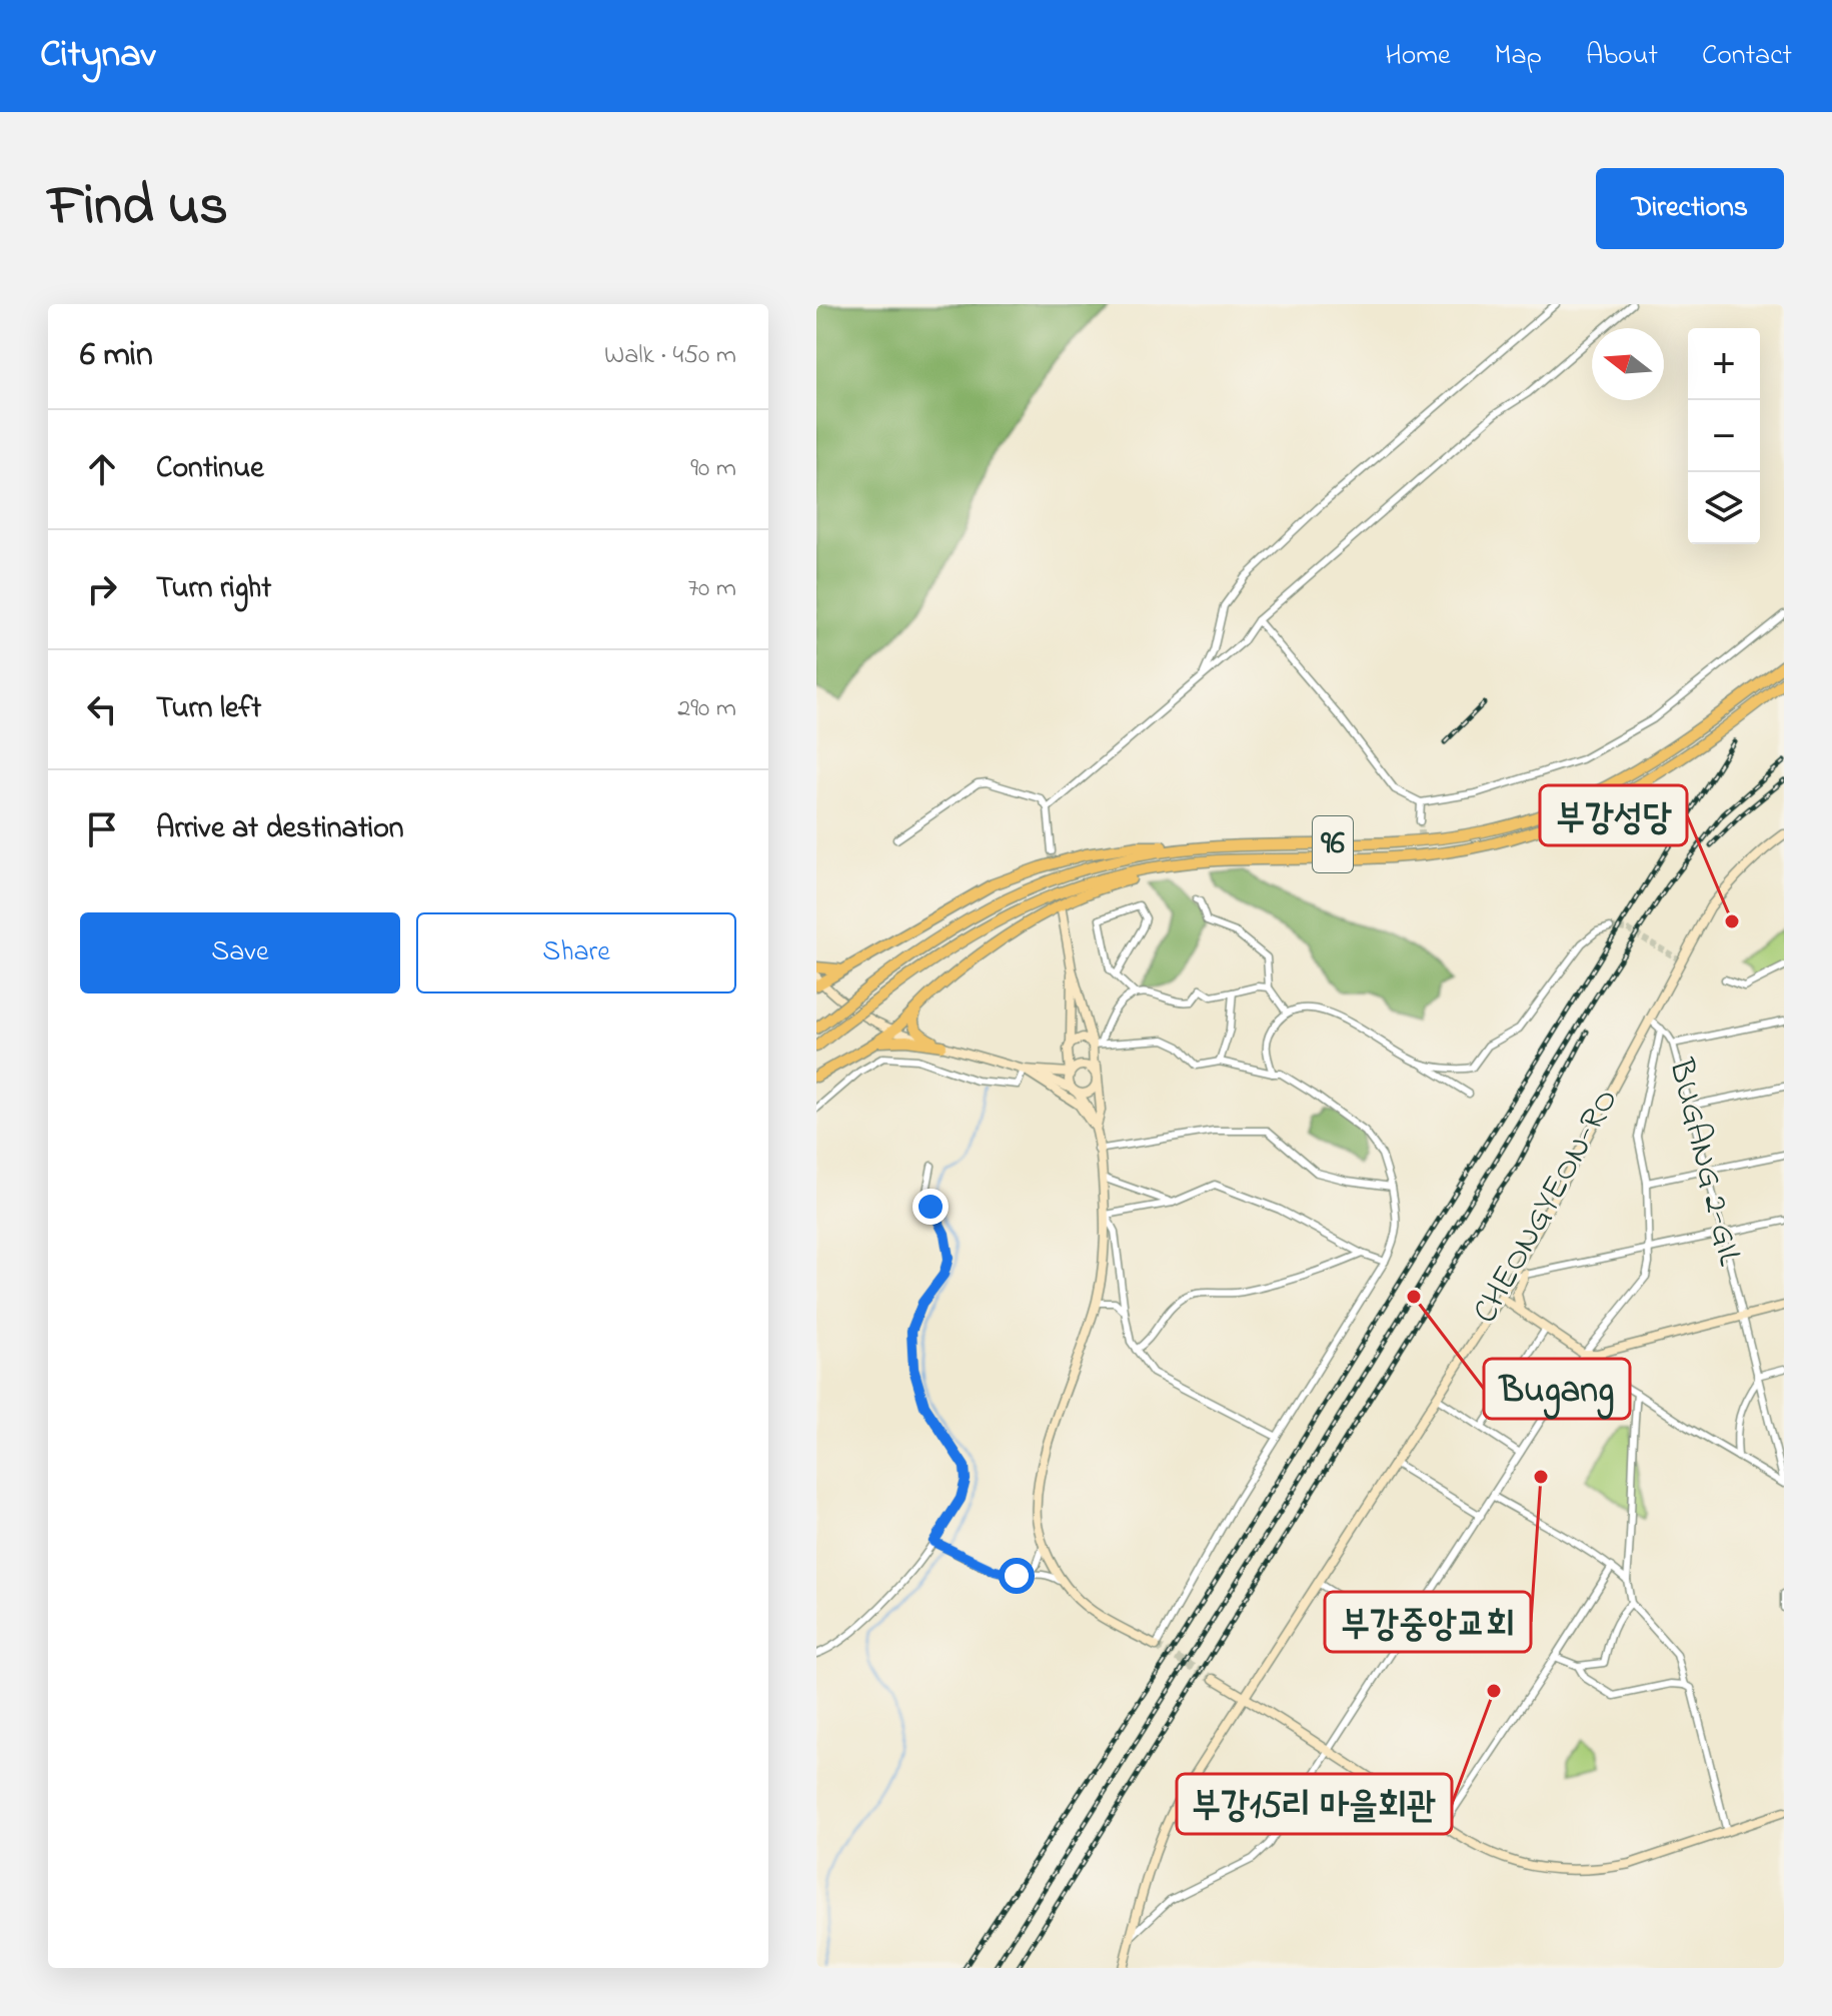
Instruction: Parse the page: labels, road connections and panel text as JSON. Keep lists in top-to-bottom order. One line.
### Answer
{"streets":{"highway":["96"],"street":["BUGANG 2-GIL","CHEONGYEON-RO"]},"crossings":[["BUGANG 2-GIL","CHEONGYEON-RO"]],"places":["부강성당","Bugang","부강중앙교회","부강15리 마을회관"],"north":"left","page":{"header":"Citynav","nav":["Home","Map","About","Contact"],"title":"Find us","buttons":["Directions",["Save","Share"]],"heading":["6 min","Walk · 450 m"],"map_buttons":["+","−"],"list":[["Continue","90 m"],["Turn right","70 m"],["Turn left","290 m"],"Arrive at destination"]}}
